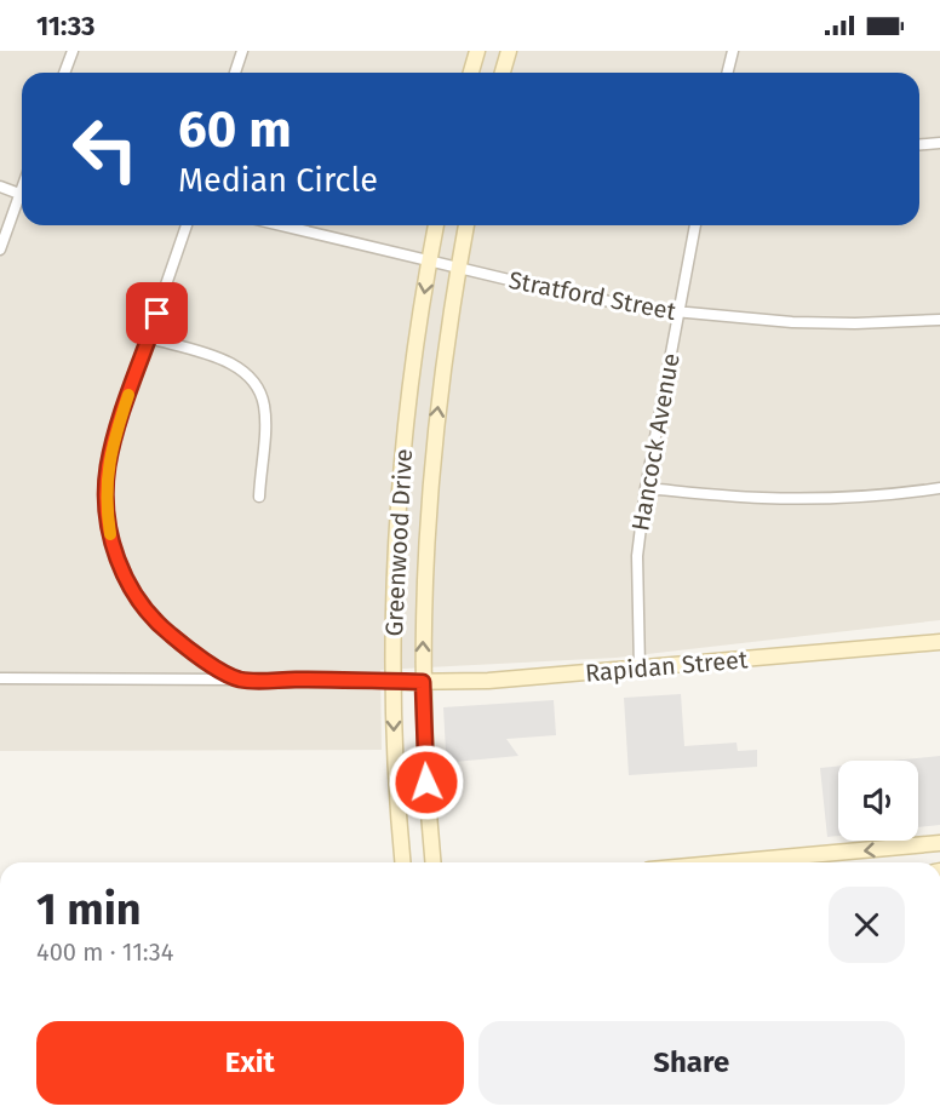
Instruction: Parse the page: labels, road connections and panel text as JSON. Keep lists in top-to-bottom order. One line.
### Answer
{"streets":{"main road":["Greenwood Drive","Rapidan Street"],"street":["Stratford Street","Hancock Avenue"]},"crossings":[["Stratford Street","Hancock Avenue"],["Stratford Street","Greenwood Drive"],["Hancock Avenue","Rapidan Street"],["Greenwood Drive","Rapidan Street"]],"page":{"status":"11:33","turn":["60 m","Median Circle"],"heading":["1 min","400 m · 11:34"],"buttons":["Exit","Share"]}}
